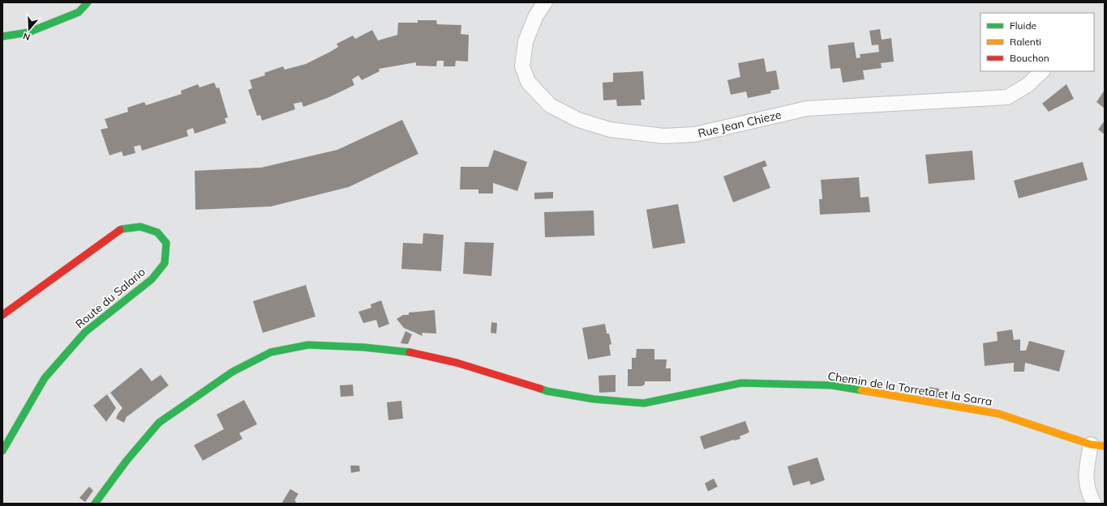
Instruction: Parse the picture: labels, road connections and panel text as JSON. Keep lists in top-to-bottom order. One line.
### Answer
{"streets":{"street":["Rue Jean Chieze","Route du Salario","Chemin de la Torreta et la Sarra"]},"legend":["Fluide","Ralenti","Bouchon"],"north":"bottom"}
